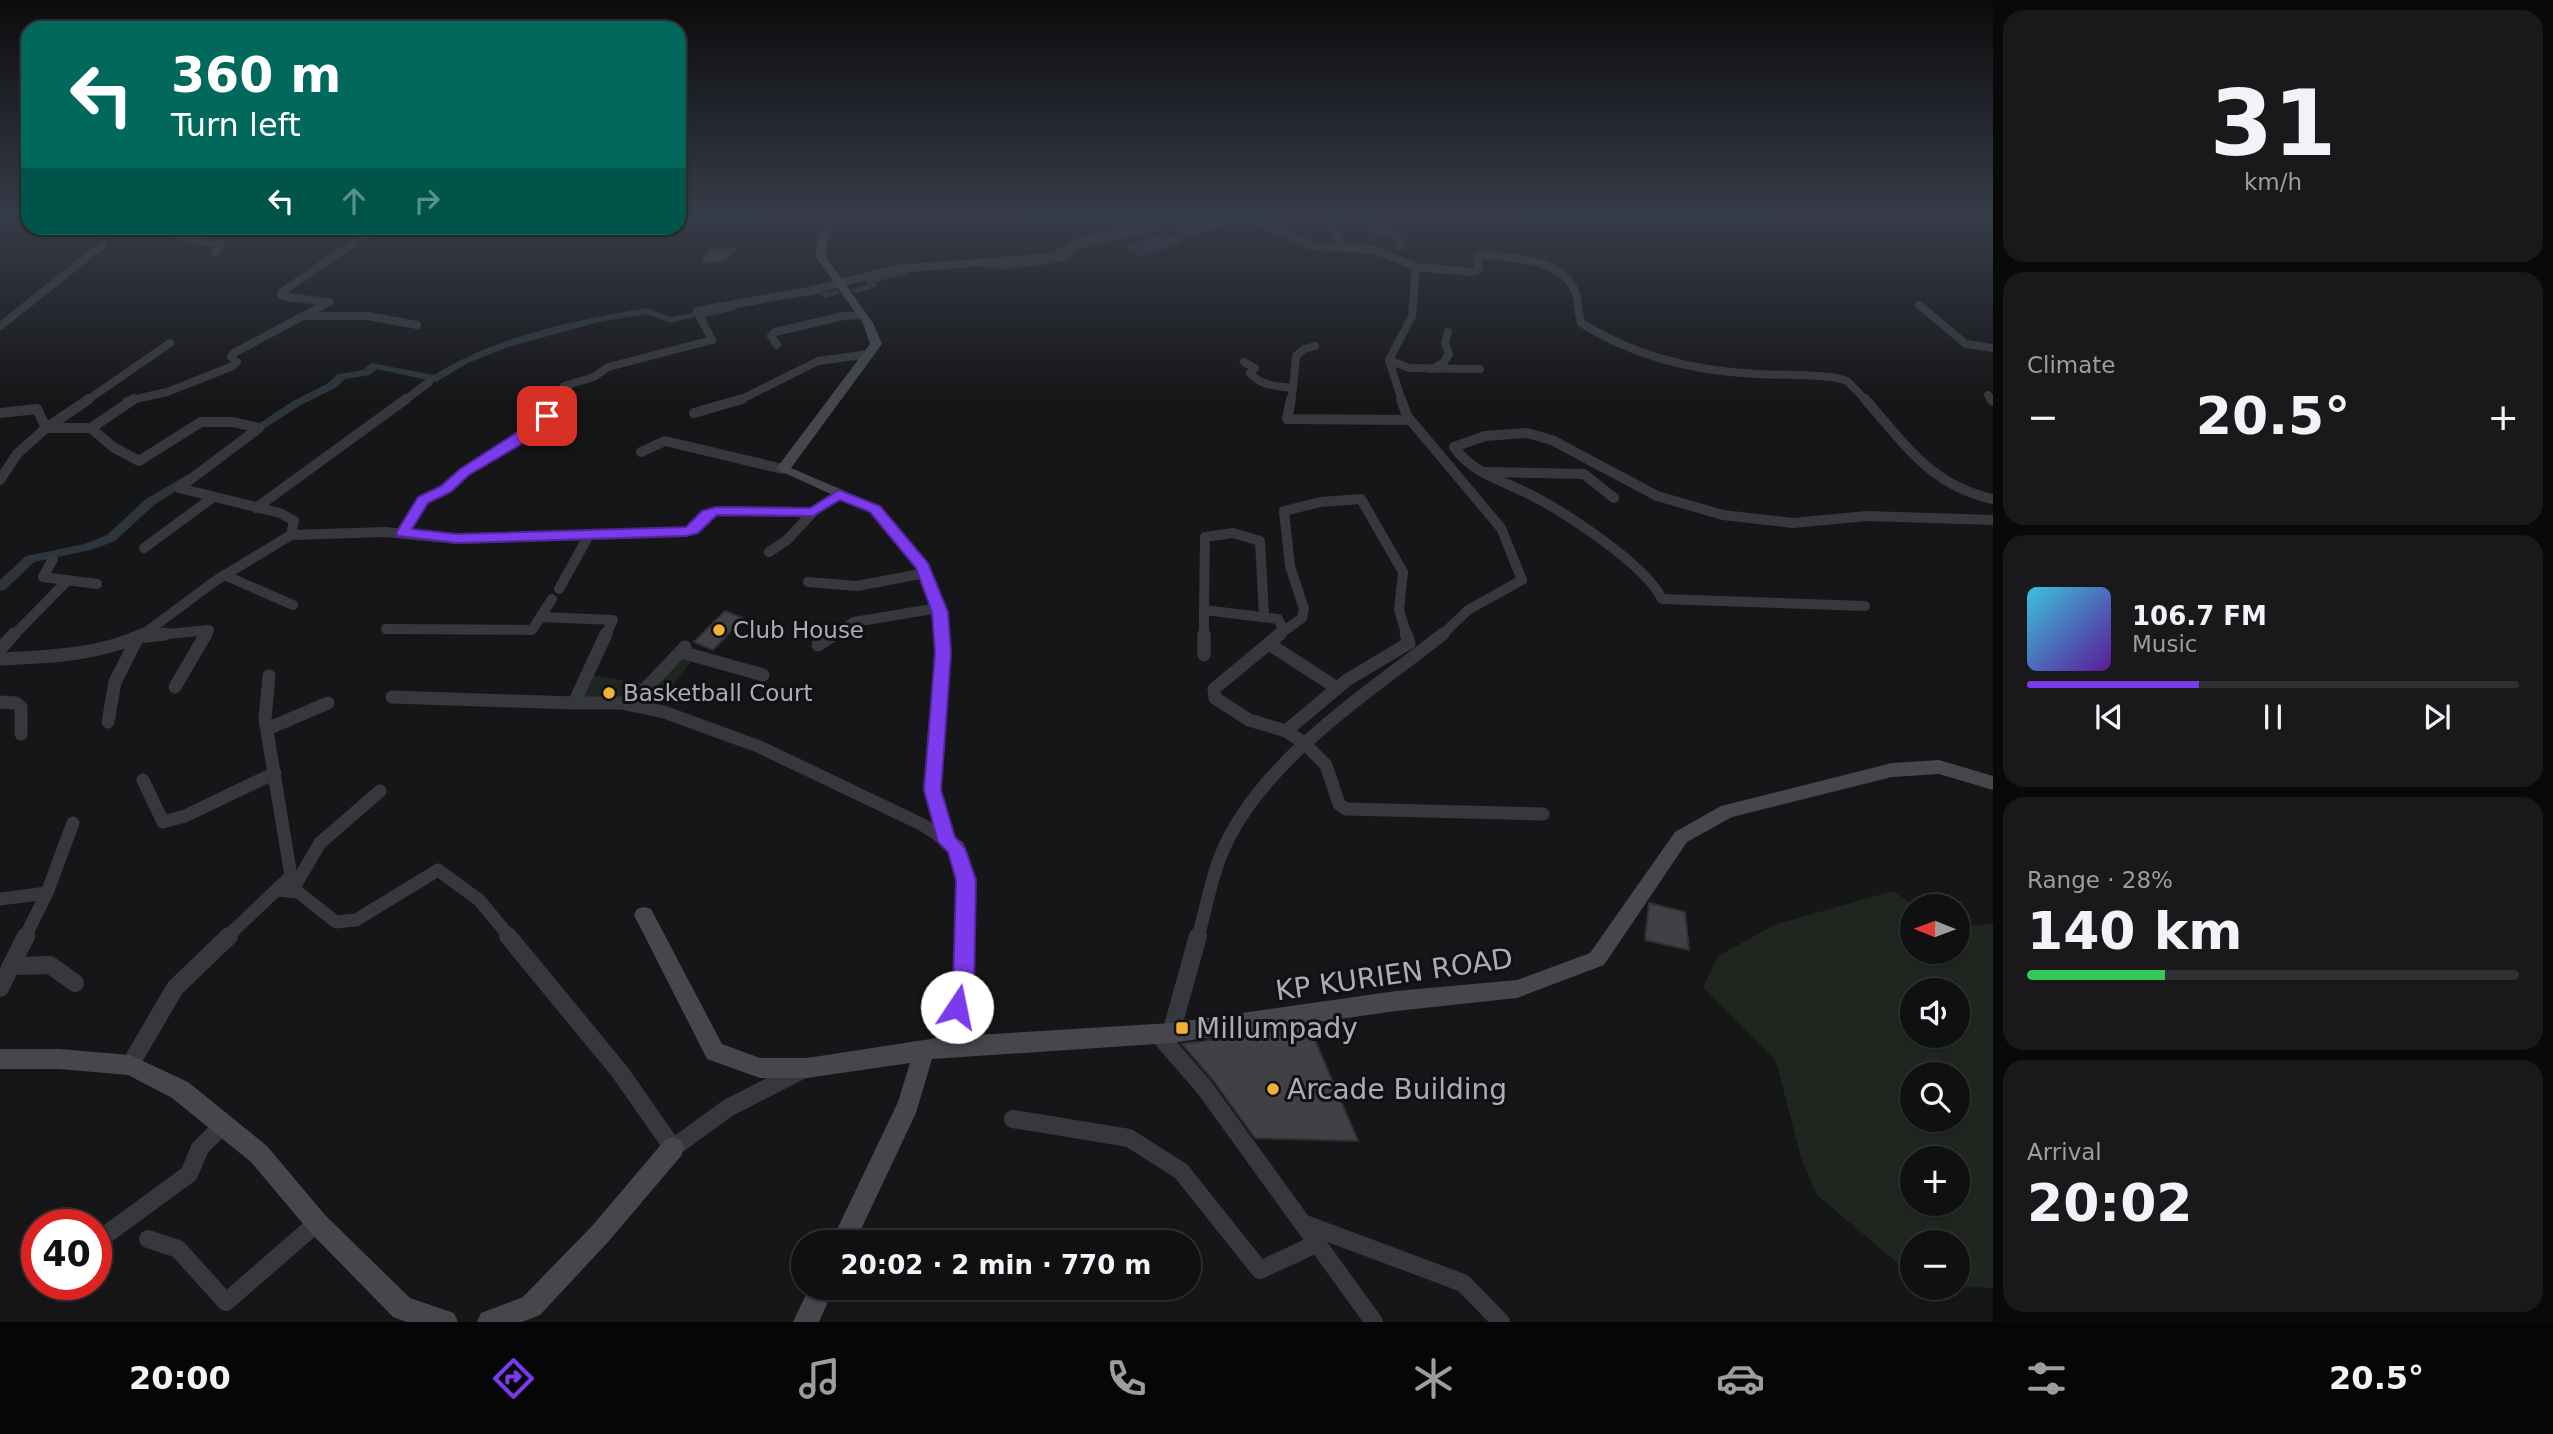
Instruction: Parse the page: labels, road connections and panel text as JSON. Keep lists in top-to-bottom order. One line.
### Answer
{"streets":{"street":["KP KURIEN ROAD"]},"places":{"other":["Club House","Basketball Court","Arcade Building"],"transit":["Millumpady"]},"north":"left","page":{"tile":[["31","km/h"],"Climate",["Range · 28%","140 km"],["Arrival","20:02"]],"turn":["360 m","Turn left"],"heat":["−","20.5°","+"],"song":["106.7 FM","Music"],"map_buttons":["+","−"],"limit":"40","trip":"20:02 · 2 min · 770 m","tabs":["20:00","20.5°"]}}
